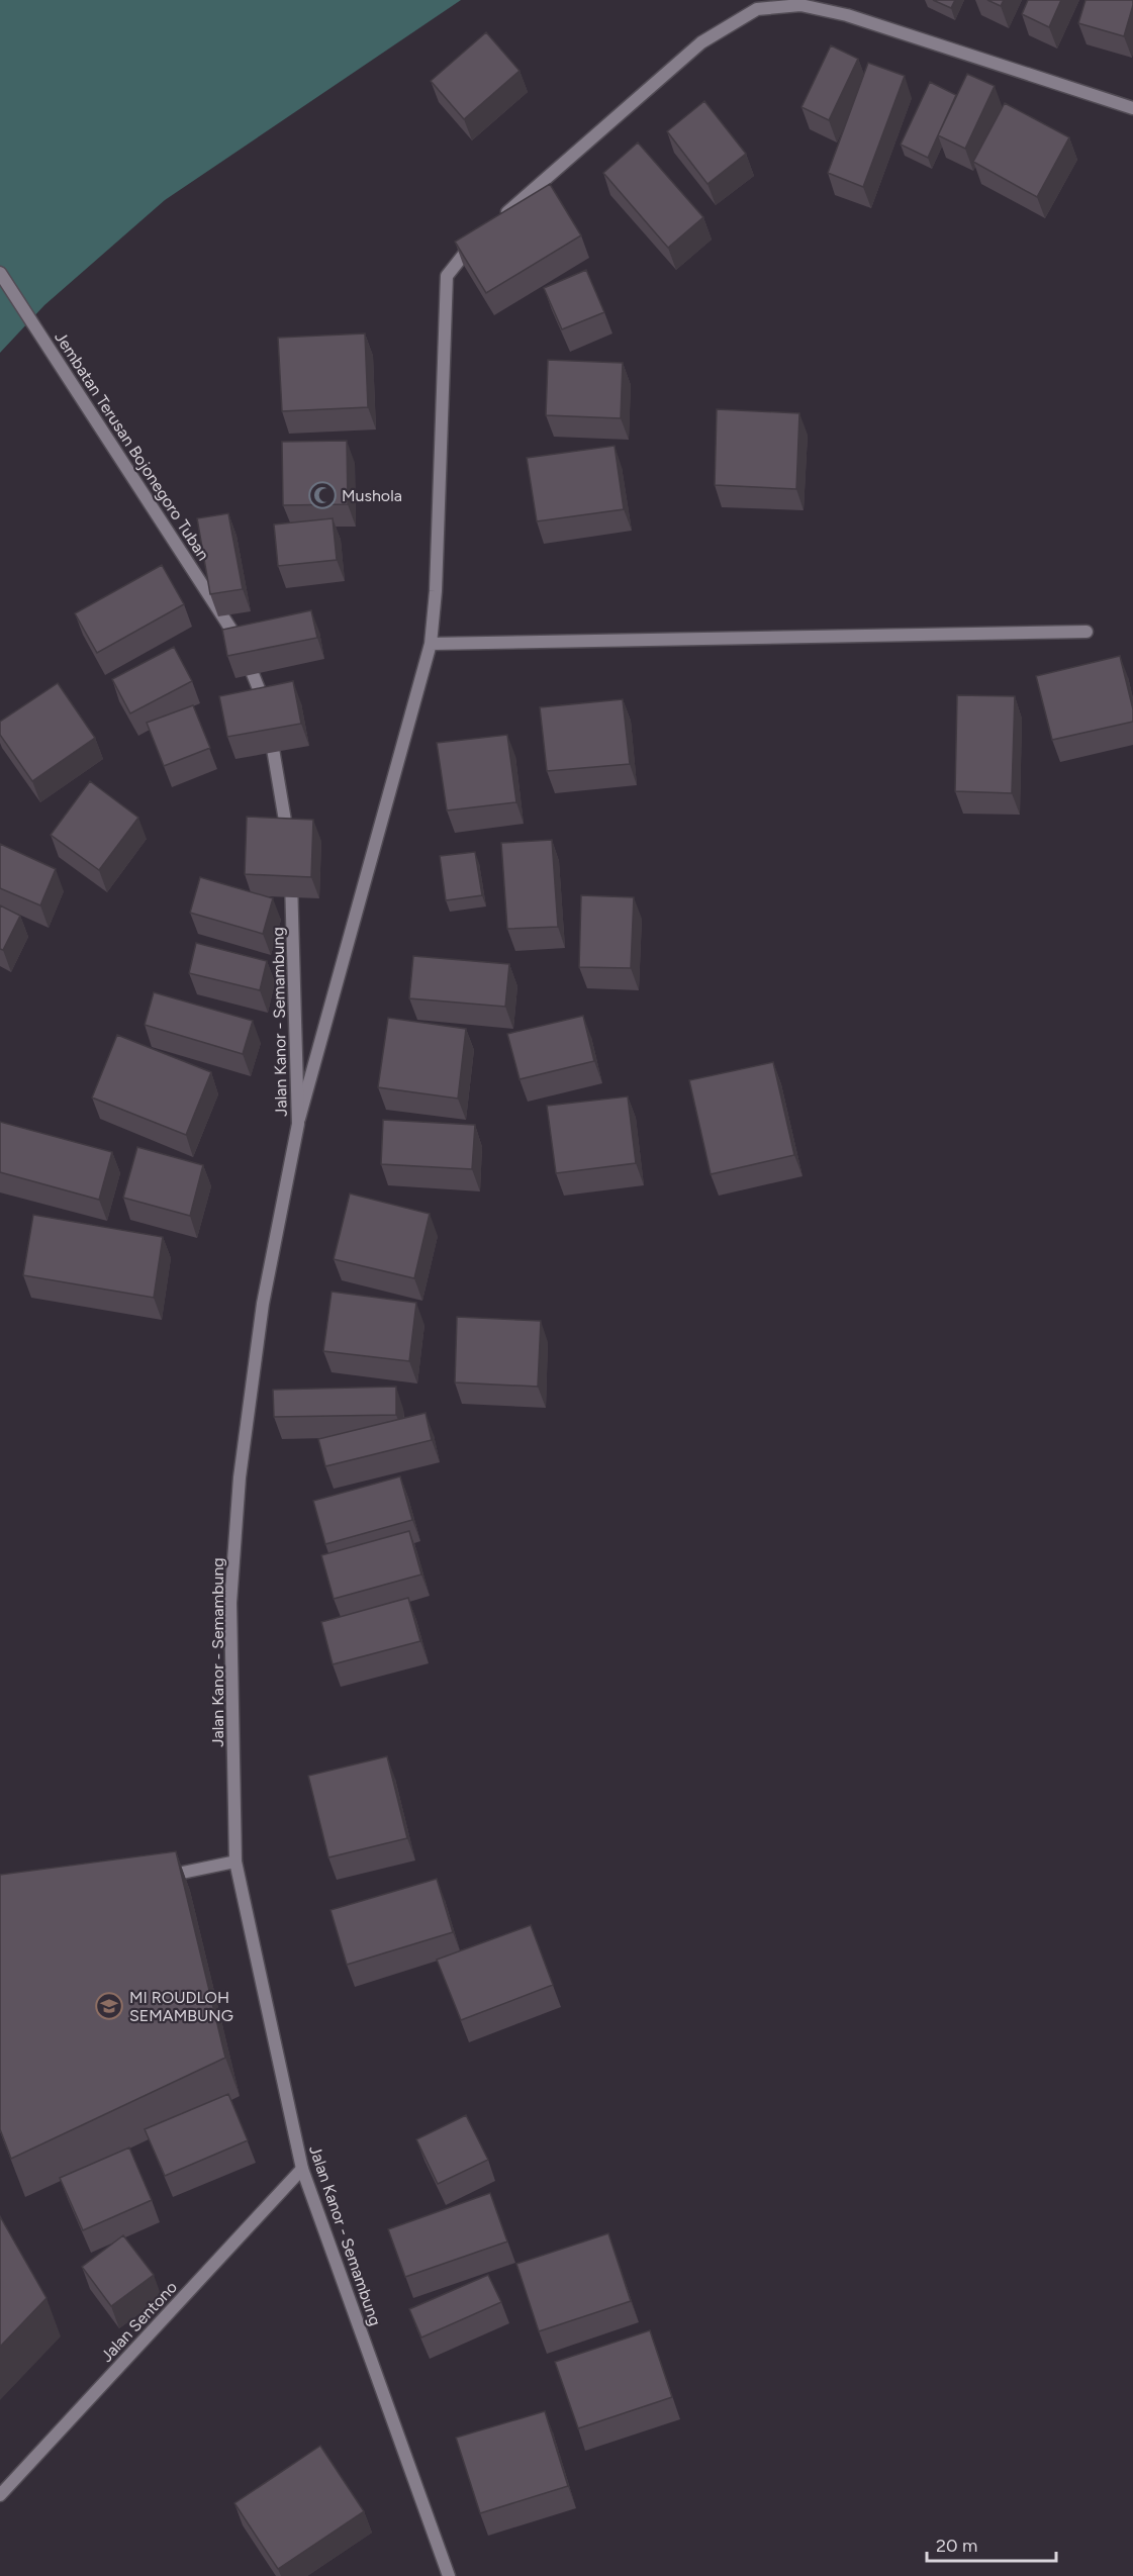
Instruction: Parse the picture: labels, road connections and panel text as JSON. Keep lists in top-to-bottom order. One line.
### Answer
{"streets":{"street":["Jembatan Terusan Bojonegoro Tuban","Jalan Kanor - Semambung","Jalan Sentono"]},"crossings":[["Jalan Kanor - Semambung","Jalan Sentono"]],"places":{"mosque":["Mushola"],"school or university":["MI ROUDLOH SEMAMBUNG"]},"scale_bar":"20 m"}
